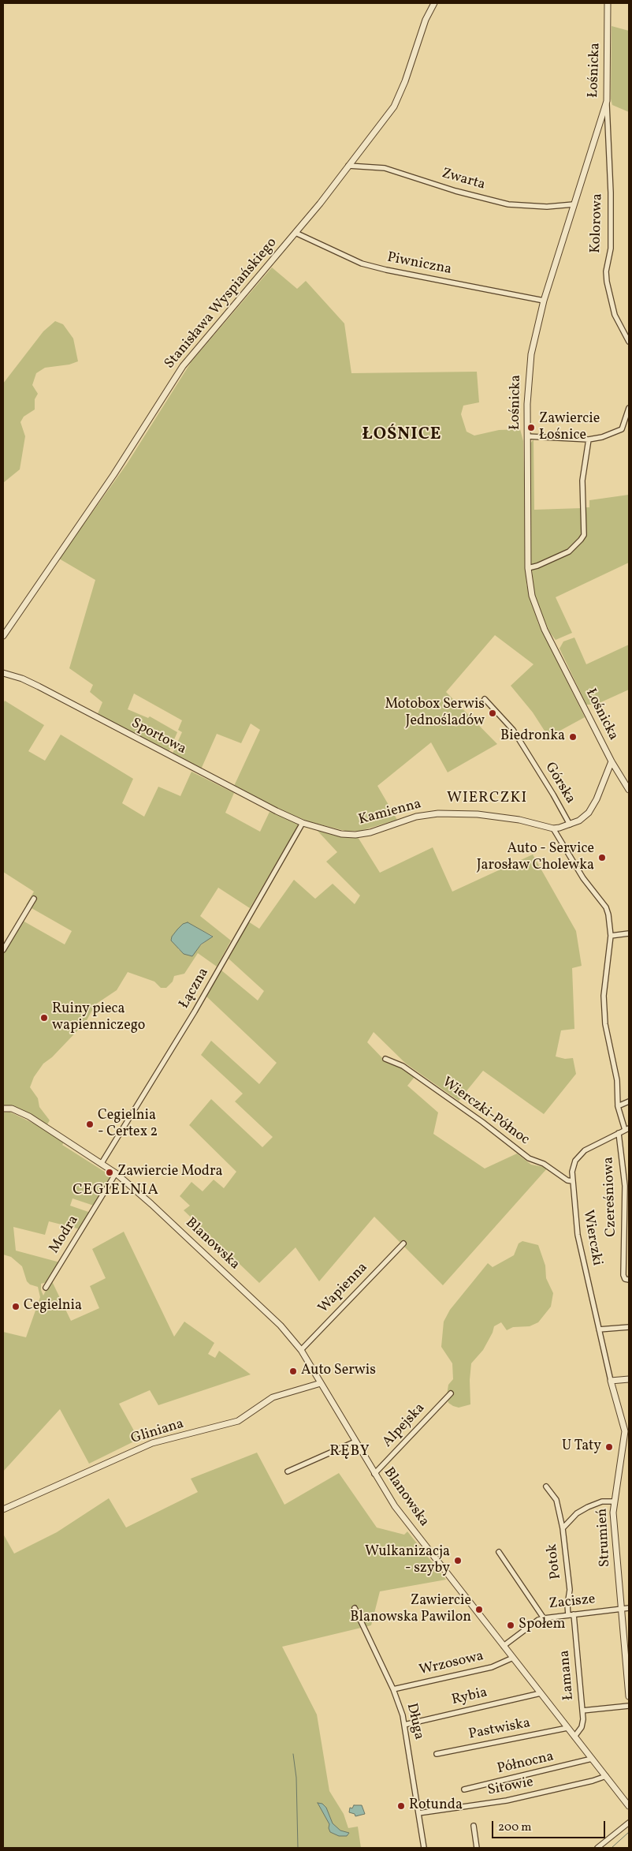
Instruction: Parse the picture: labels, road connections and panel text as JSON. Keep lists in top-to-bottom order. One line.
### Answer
{"streets":{"street":["Łośnicka","Zwarta","Kolorowa","Piwniczna","Stanisława Wyspiańskiego","Sportowa","Górska","Kamienna","Łączna","Wierczki-Północ","Czereśniowa","Modra","Wierczki","Blanowska","Wapienna","Alpejska","Gliniana","Strumień","Potok","Zacisze","Wrzosowa","Łamana","Rybia","Długa","Pastwiska","Północna","Sitowie"]},"crossings":[["Łośnicka","Zwarta"],["Łośnicka","Kolorowa"],["Łośnicka","Piwniczna"],["Łośnicka","Kamienna"],["Zwarta","Stanisława Wyspiańskiego"],["Piwniczna","Stanisława Wyspiańskiego"],["Sportowa","Kamienna"],["Sportowa","Łączna"],["Górska","Kamienna"],["Kamienna","Łączna"],["Łączna","Blanowska"],["Wierczki-Północ","Wierczki"],["Czereśniowa","Wierczki"],["Modra","Blanowska"],["Wierczki","Strumień"],["Blanowska","Wapienna"],["Blanowska","Alpejska"],["Blanowska","Gliniana"],["Blanowska","Zacisze"],["Blanowska","Wrzosowa"],["Blanowska","Łamana"],["Blanowska","Rybia"],["Blanowska","Pastwiska"],["Blanowska","Północna"],["Blanowska","Sitowie"],["Strumień","Potok"],["Strumień","Zacisze"],["Potok","Zacisze"],["Zacisze","Łamana"],["Wrzosowa","Długa"],["Rybia","Długa"],["Długa","Sitowie"]],"districts":["ŁOŚNICE","WIERCZKI","CEGIELNIA","RĘBY"],"places":["Zawiercie Łośnice","Motobox Serwis Jednośladów","Biedronka","Auto - Service Jarosław Cholewka","Ruiny pieca wapienniczego","Cegielnia - Certex 2","Zawiercie Modra","Cegielnia","Auto Serwis","U Taty","Wulkanizacja - szyby","Zawiercie Blanowska Pawilon","Społem","Rotunda"],"scale_bar":"200 m"}
